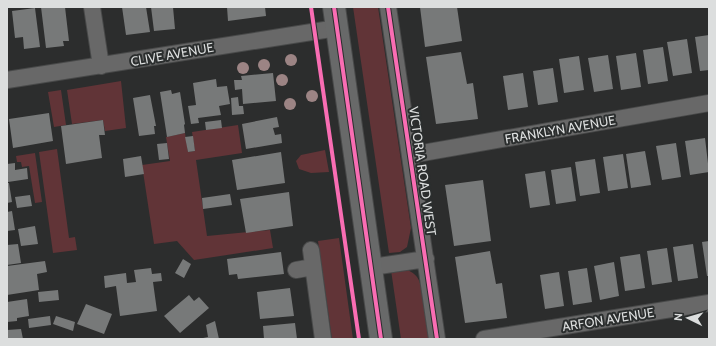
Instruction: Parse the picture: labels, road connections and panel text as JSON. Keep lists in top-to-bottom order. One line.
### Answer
{"streets":{"street":["CLIVE AVENUE","FRANKLYN AVENUE","VICTORIA ROAD WEST","ARFON AVENUE"]},"crossings":[["FRANKLYN AVENUE","VICTORIA ROAD WEST"]],"north":"left"}
